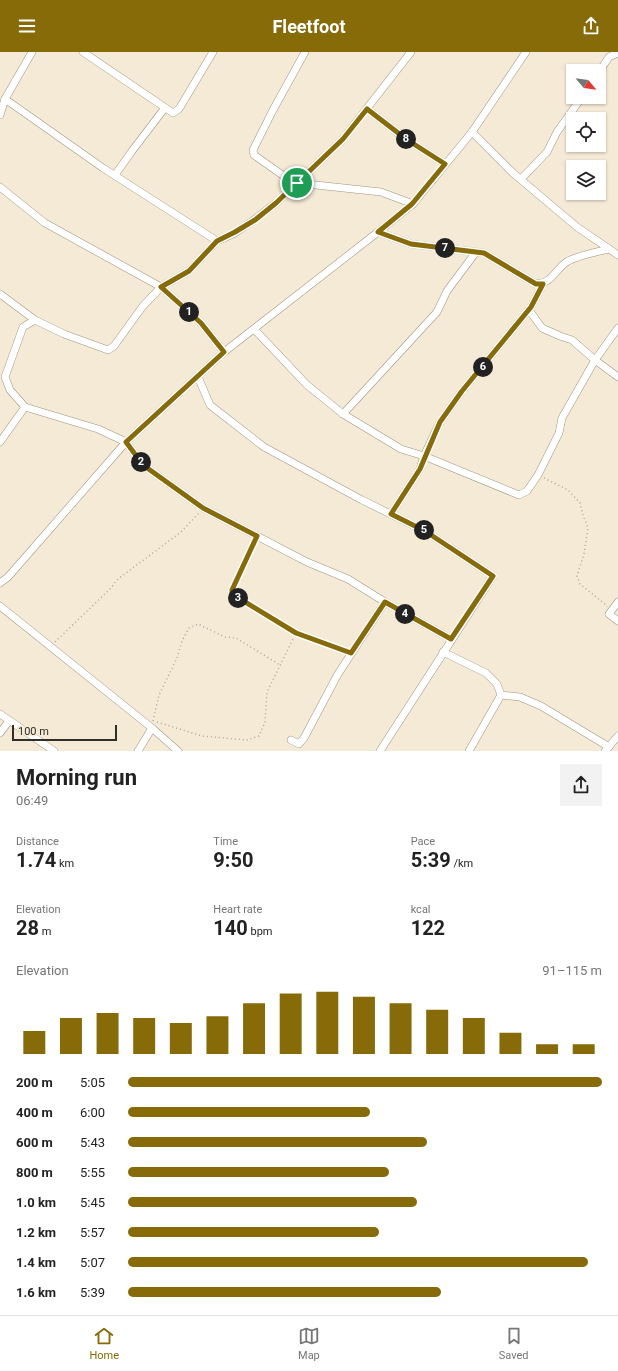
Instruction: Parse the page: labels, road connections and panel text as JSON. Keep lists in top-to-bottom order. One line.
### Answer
{"scale_bar":"100 m","north":"bottom right","page":{"header":"Fleetfoot","pins":["8","7","1","6","2","5","3","4"],"scale":"100 m","heading":["Morning run","06:49"],"stats":[["Distance","1.74 km"],["Time","9:50"],["Pace","5:39 /km"],["Elevation","28 m"],["Heart rate","140 bpm"],["kcal","122"]],"chart":["Elevation","91–115 m"],"list":[{"name":"200 m","note":"5:05"},{"name":"400 m","note":"6:00"},{"name":"600 m","note":"5:43"},{"name":"800 m","note":"5:55"},{"name":"1.0 km","note":"5:45"},{"name":"1.2 km","note":"5:57"},{"name":"1.4 km","note":"5:07"},{"name":"1.6 km","note":"5:39"}],"tabs":["Home","Map","Saved"]}}
